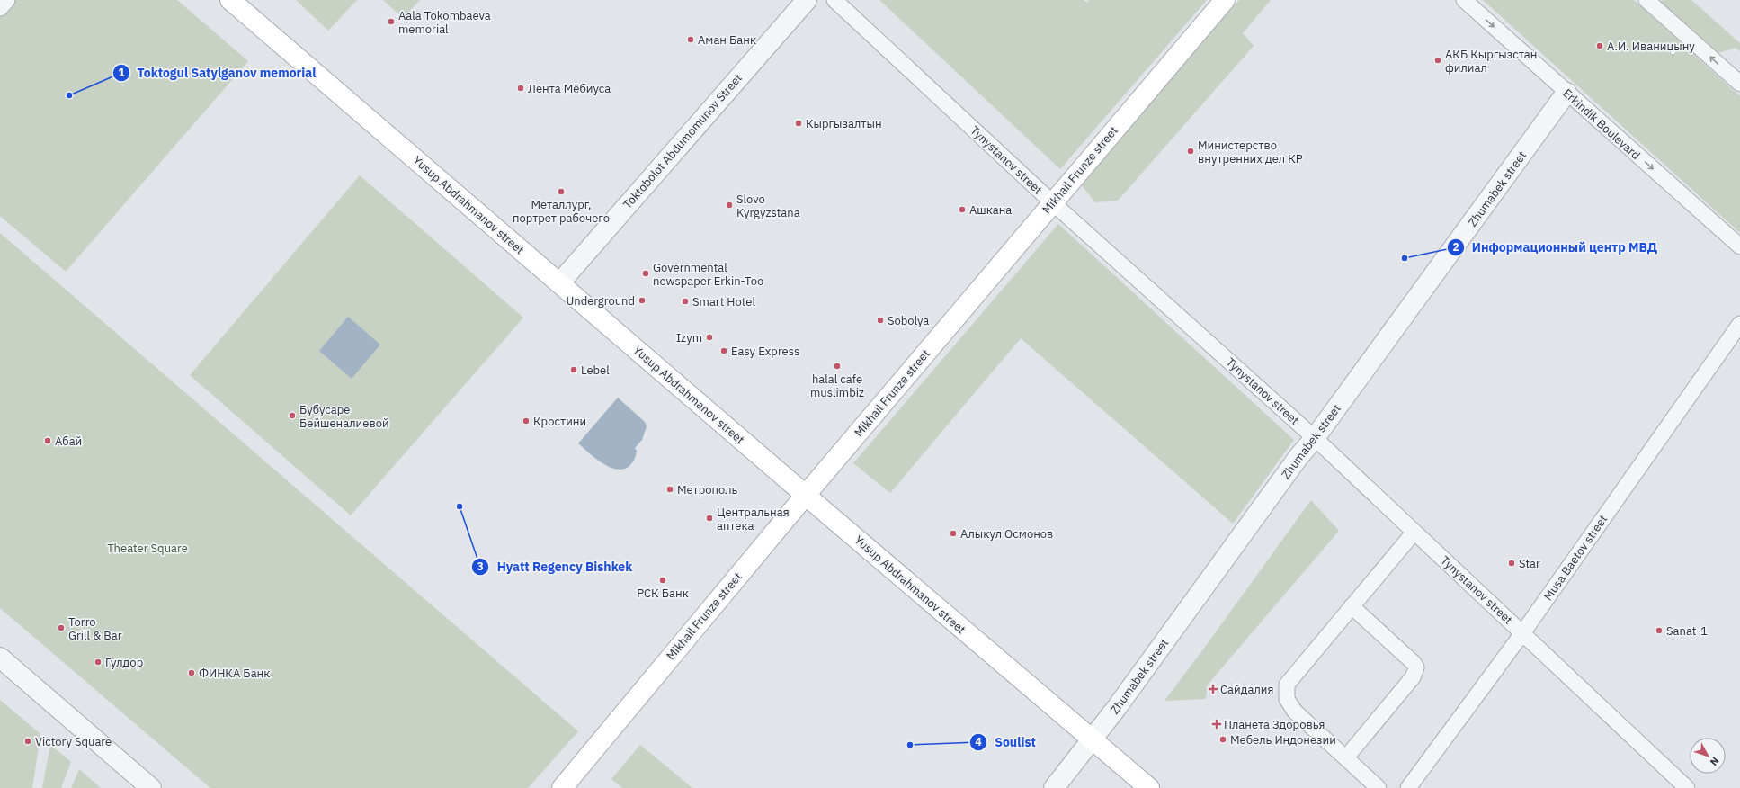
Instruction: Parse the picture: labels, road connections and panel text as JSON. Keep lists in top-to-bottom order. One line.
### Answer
{"streets":{"main road":["Mikhail Frunze street","Yusup Abdrahmanov street"],"street":["Erkindik Boulevard","Toktobolot Abdumomunov Street","Tynystanov street","Zhumabek street","Musa Baetov street"]},"crossings":[["Erkindik Boulevard","Zhumabek street"],["Toktobolot Abdumomunov Street","Yusup Abdrahmanov street"],["Tynystanov street","Mikhail Frunze street"],["Tynystanov street","Zhumabek street"],["Tynystanov street","Musa Baetov street"],["Mikhail Frunze street","Yusup Abdrahmanov street"],["Zhumabek street","Yusup Abdrahmanov street"]],"parks":["Theater Square"],"places":{"other":["Aala Tokombaeva memorial","Аман Банк","А.И. Иваницыну","АКБ Кыргызстан филиал","Лента Мёбиуса","Toktogul Satylganov memorial","Кыргызалтын","Министерство внутренних дел КР","Металлург, портрет рабочего","Slovo Kyrgyzstana","Ашкана","Информационный центр МВД","Governmental newspaper Erkin-Too","Underground","Smart Hotel","Sobolya","Izym","Easy Express","halal cafe muslimbiz","Lebel","Бубусаре Бейшеналиевой","Кростини","Абай","Метрополь","Hyatt Regency Bishkek","Центральная аптека","Алыкул Осмонов","Star","РСК Банк","Torro Grill & Bar","Sanat-1","Гулдор","ФИНКА Банк","Мебель Индонезии","Victory Square","Soulist"],"health":["Сайдалия","Планета Здоровья"]},"north":"bottom right"}
